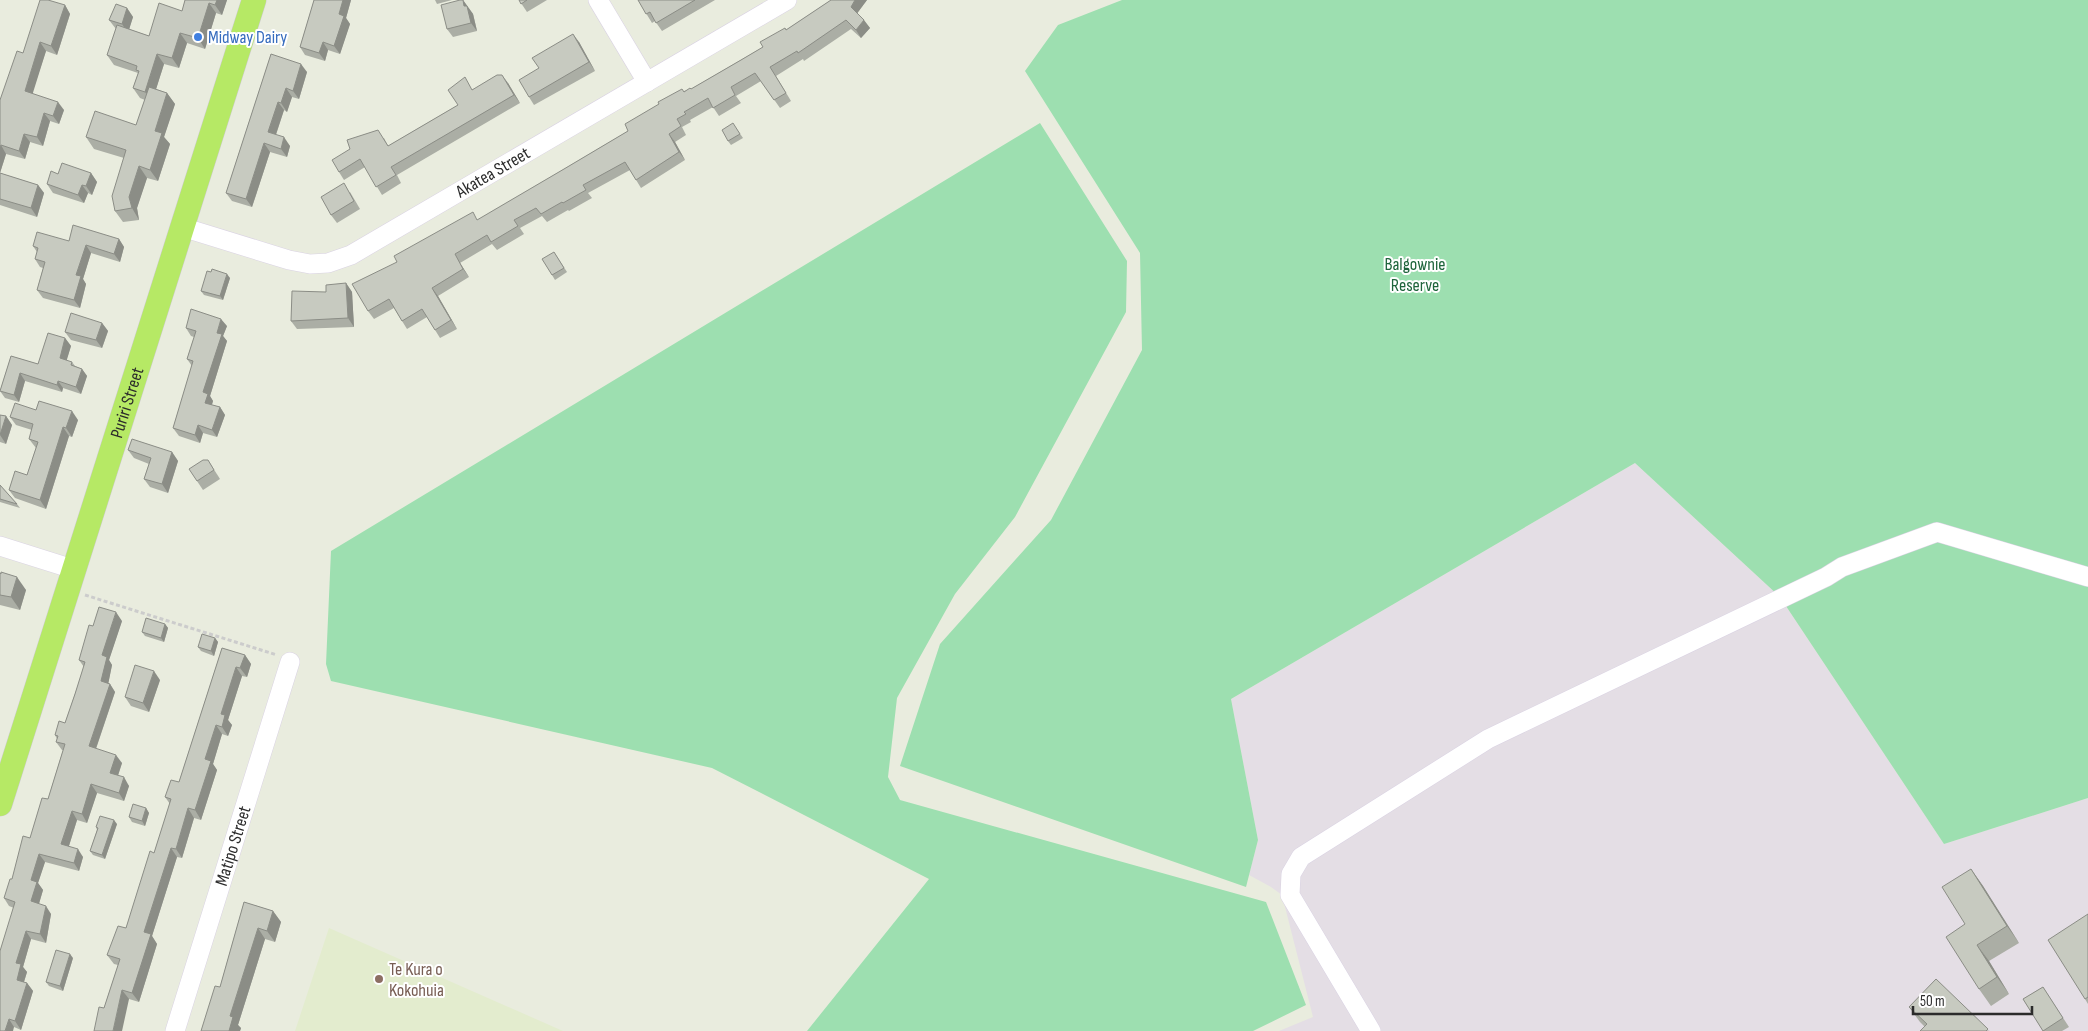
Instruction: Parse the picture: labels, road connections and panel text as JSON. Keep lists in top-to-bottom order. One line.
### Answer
{"streets":{"main road":["Puriri Street"],"street":["Akatea Street","Matipo Street"]},"crossings":[["Akatea Street","Puriri Street"]],"parks":["Balgownie Reserve"],"places":["Midway Dairy","Te Kura o Kokohuia"],"scale_bar":"50 m"}
